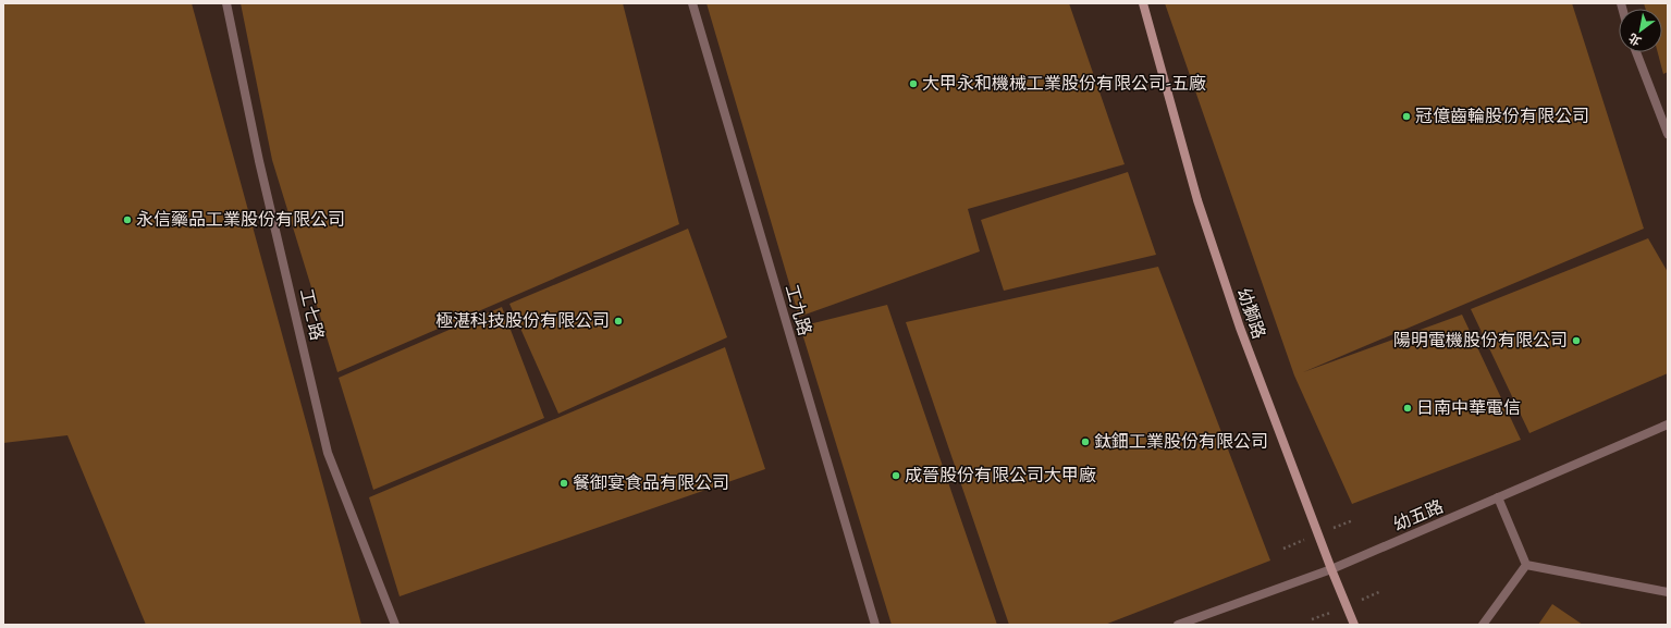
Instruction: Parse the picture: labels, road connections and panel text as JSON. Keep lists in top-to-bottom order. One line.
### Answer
{"streets":{"street":["工九路","幼獅路","工七路","幼五路"]},"crossings":[["幼獅路","幼五路"]],"places":["大甲永和機械工業股份有限公司-五廠","冠億齒輪股份有限公司","永信藥品工業股份有限公司","極湛科技股份有限公司","陽明電機股份有限公司","日南中華電信","鈦鈿工業股份有限公司","成晉股份有限公司大甲廠","餐御宴食品有限公司"],"north":"bottom left"}
